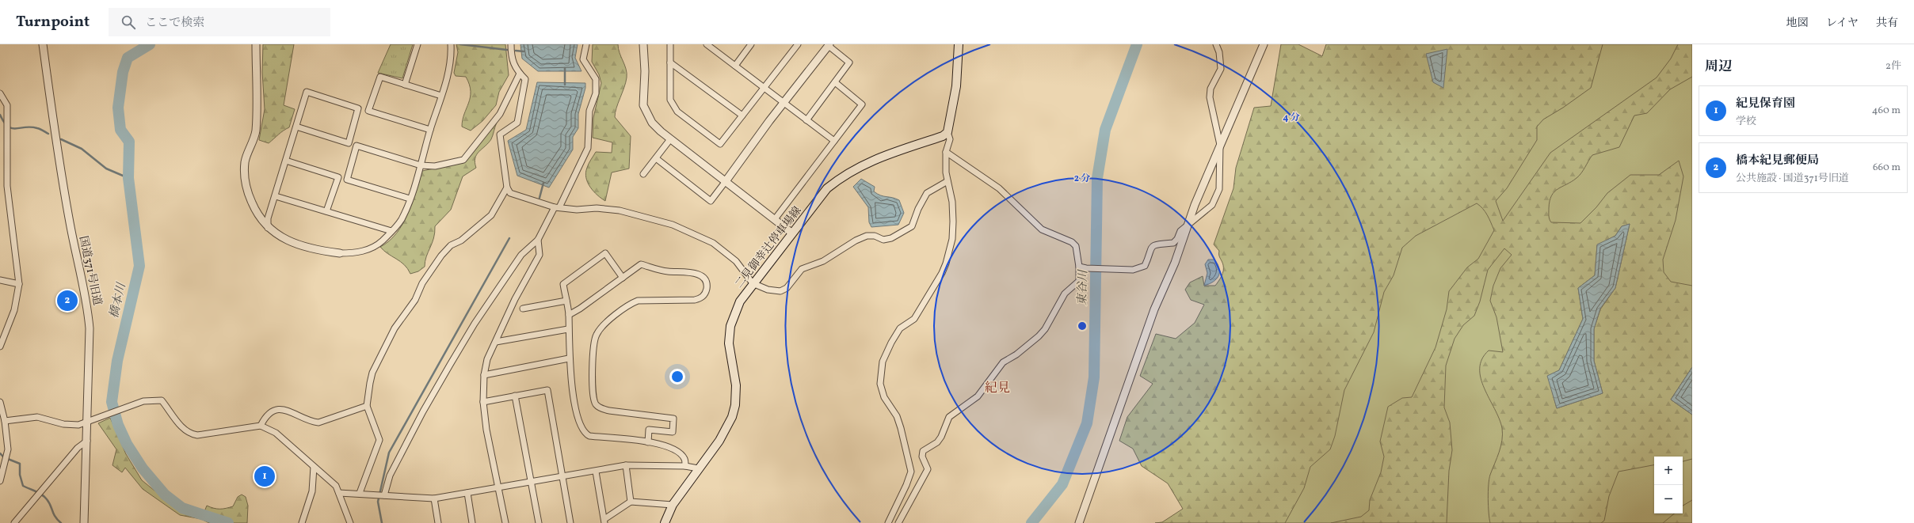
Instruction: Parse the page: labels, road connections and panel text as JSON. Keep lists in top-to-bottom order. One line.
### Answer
{"streets":{"main road":["二見御幸辻停車場線"],"street":["国道371号旧道"]},"districts":["紀見"],"water":["東谷川","橋本川"],"page":{"header":"Turnpoint","search":"ここで検索","nav":["地図","レイヤ","共有"],"heading":["周辺","2件"],"list":[{"mark":"1","name":"紀見保育園","note":"学校","value":"460 m"},{"mark":"2","name":"橋本紀見郵便局","note":"公共施設 · 国道371号旧道","value":"660 m"}],"pins":["2","1"],"map_buttons":["+","−"]},"rings":["4 分","2 分"]}
